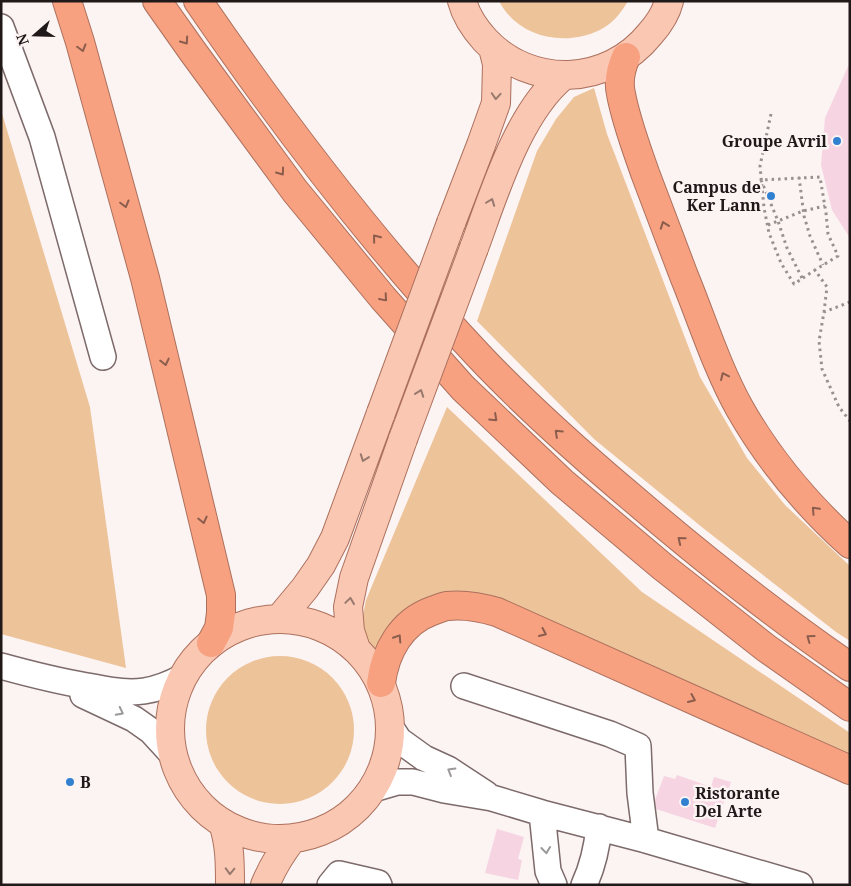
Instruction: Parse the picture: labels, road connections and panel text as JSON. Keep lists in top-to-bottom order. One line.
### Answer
{"places":["Groupe Avril","Campus de Ker Lann","B","Ristorante Del Arte"],"north":"left"}
